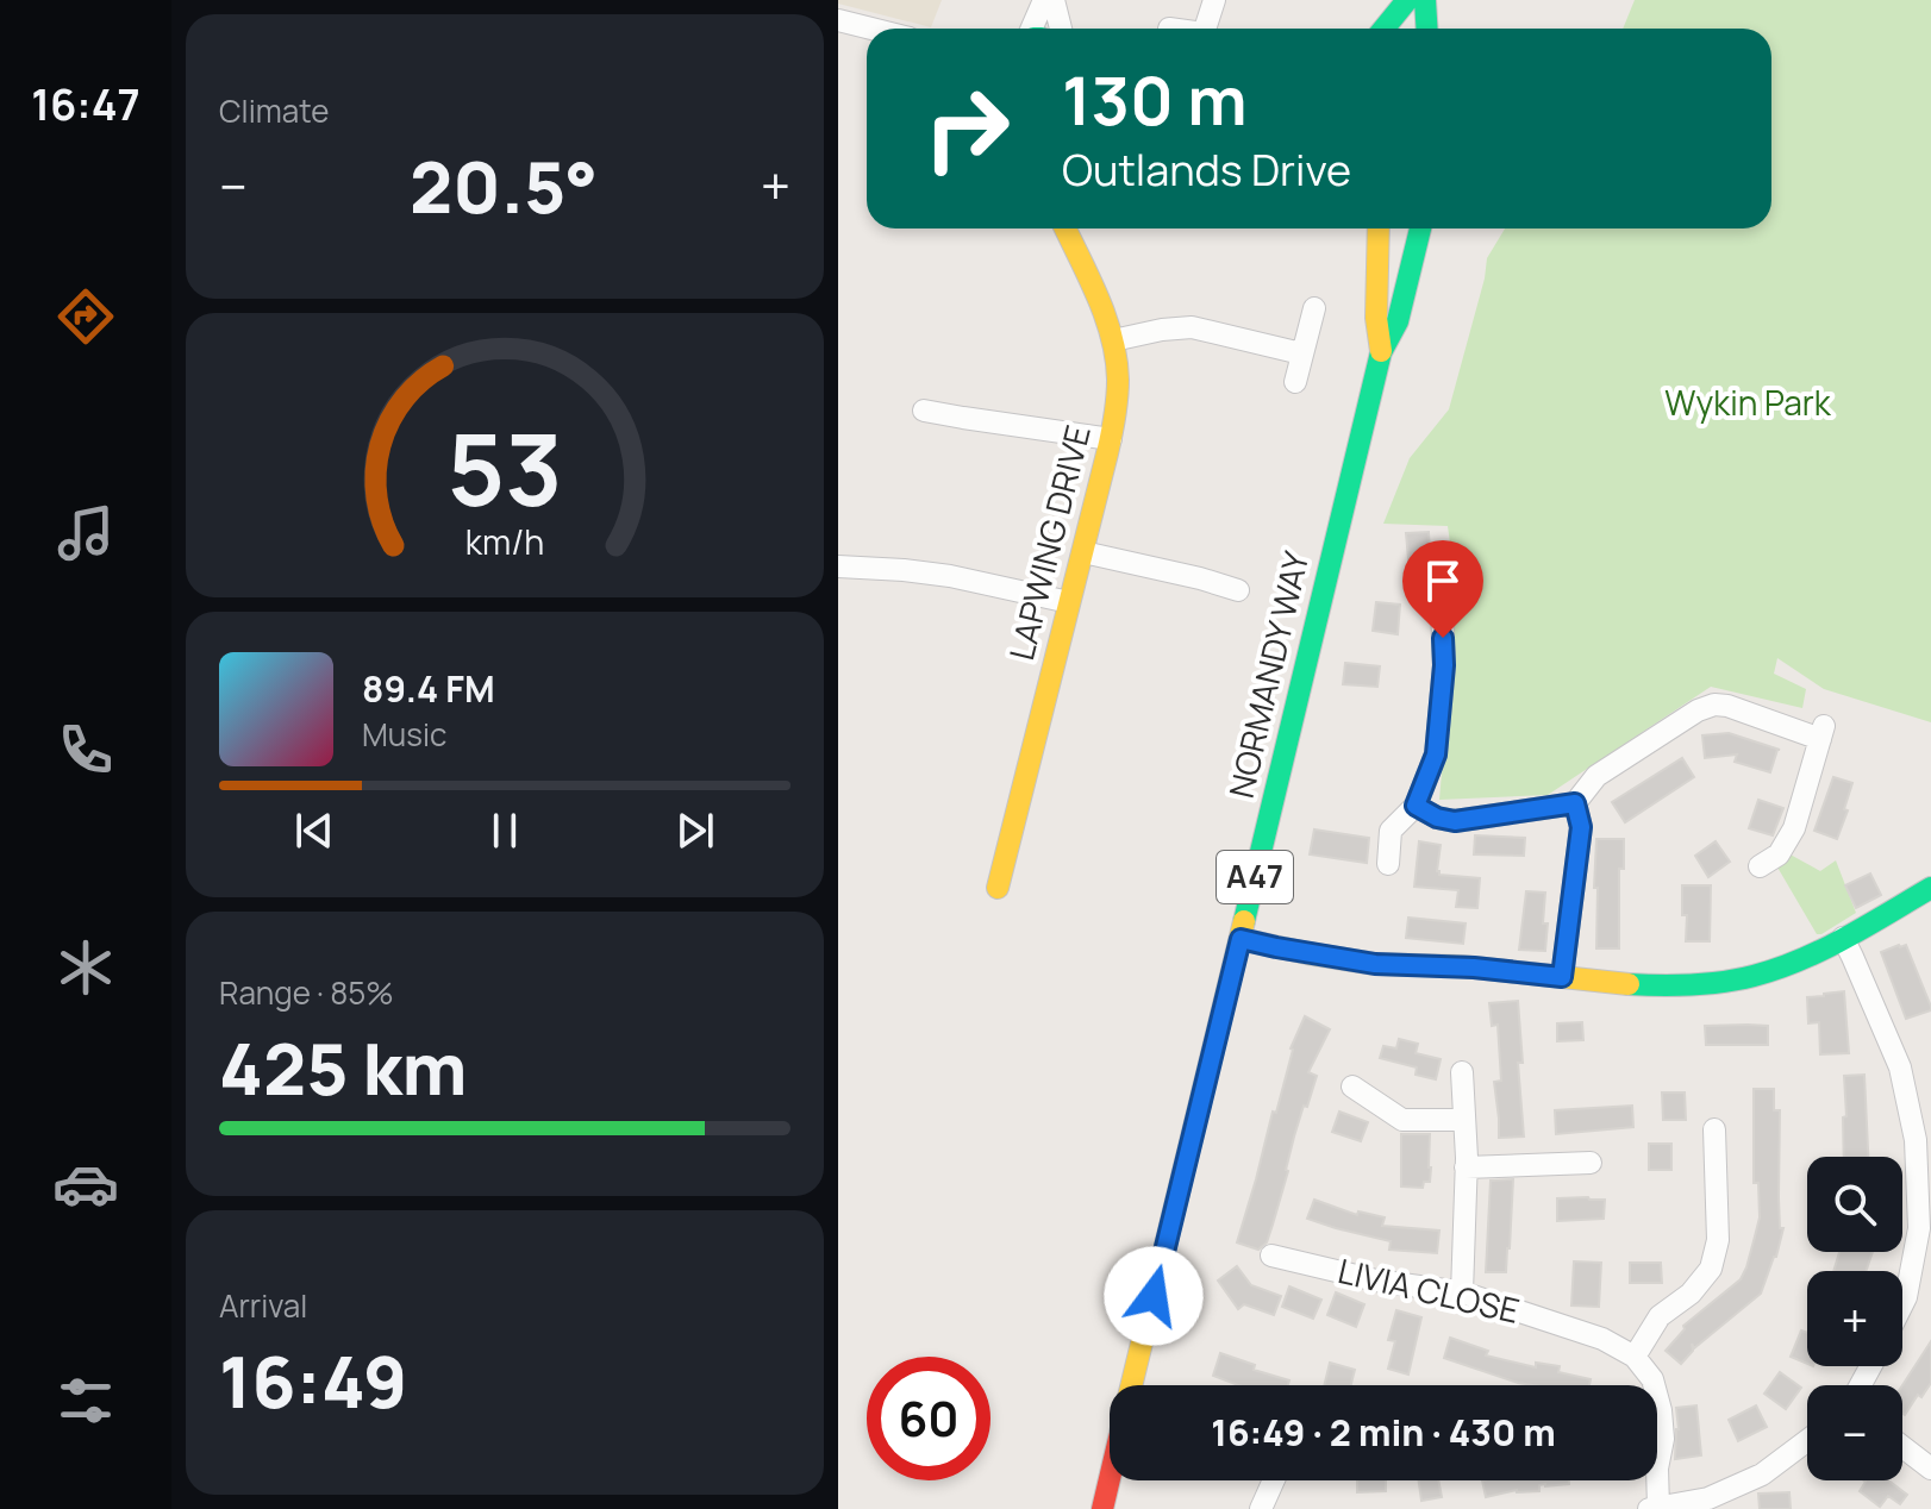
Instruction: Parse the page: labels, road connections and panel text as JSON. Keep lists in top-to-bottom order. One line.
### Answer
{"streets":{"main road":["LAPWING DRIVE","NORMANDY WAY","A47"],"street":["LIVIA CLOSE"]},"parks":["Wykin Park"],"page":{"tabs":"16:47","tile":["Climate",["Range · 85%","425 km"],["Arrival","16:49"]],"turn":["130 m","Outlands Drive"],"heat":["−","20.5°","+"],"song":["89.4 FM","Music"],"map_buttons":["+","−"],"limit":"60","trip":"16:49 · 2 min · 430 m","gauge":["53","km/h"]}}
